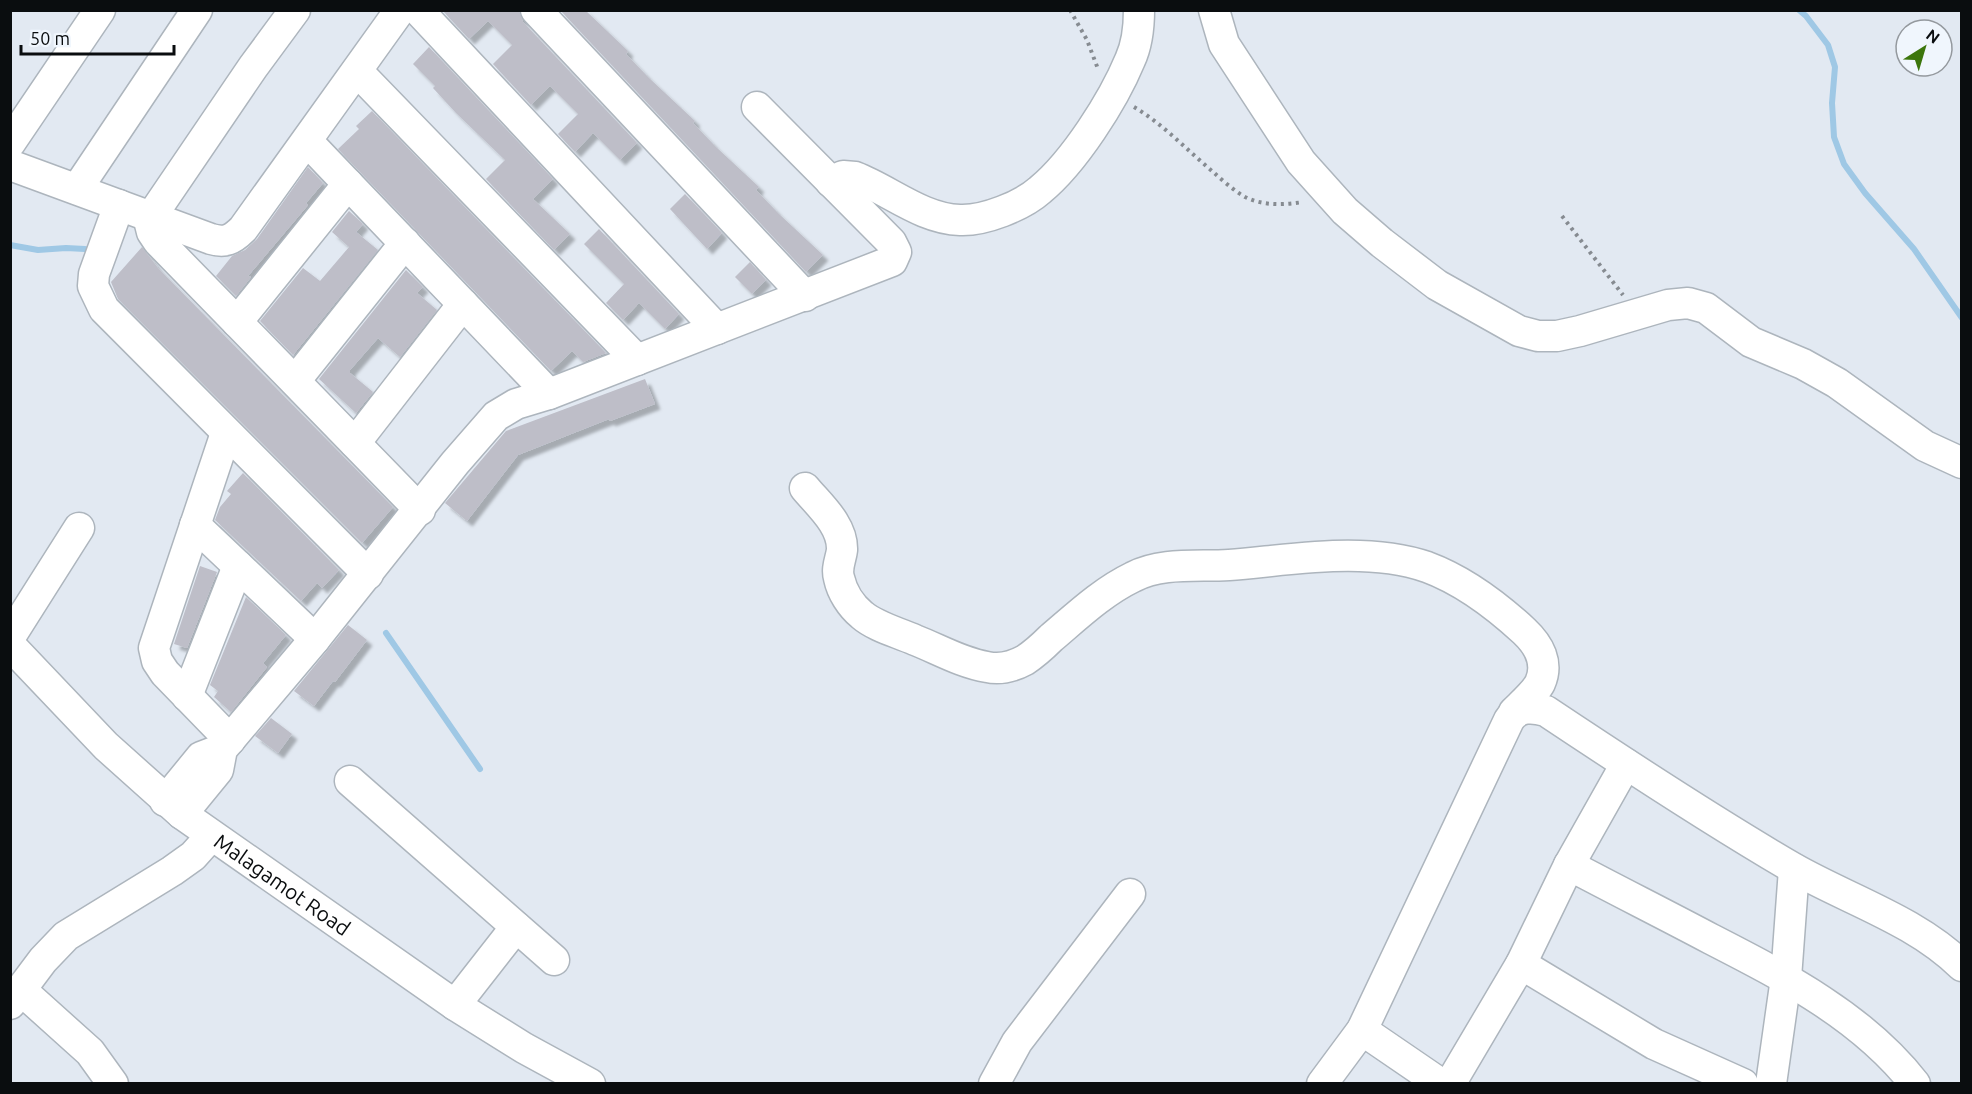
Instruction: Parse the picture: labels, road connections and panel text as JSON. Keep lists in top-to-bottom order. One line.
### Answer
{"streets":{"street":["Malagamot Road"]},"scale_bar":"50 m","north":"top right"}
